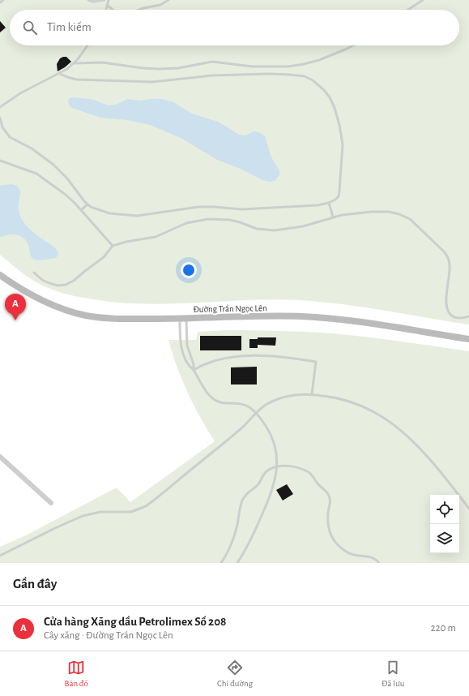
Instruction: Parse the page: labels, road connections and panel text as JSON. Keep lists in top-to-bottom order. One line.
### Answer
{"streets":{"street":["Đường Trần Ngọc Lên"]},"page":{"search":"Tìm kiếm","pins":"A","heading":"Gần đây","list":[{"mark":"A","name":"Cửa hàng Xăng dầu Petrolimex Số 208","note":"Cây xăng · Đường Trần Ngọc Lên","value":"220 m"}],"nav":["Bản đồ","Chỉ đường","Đã lưu"]}}
